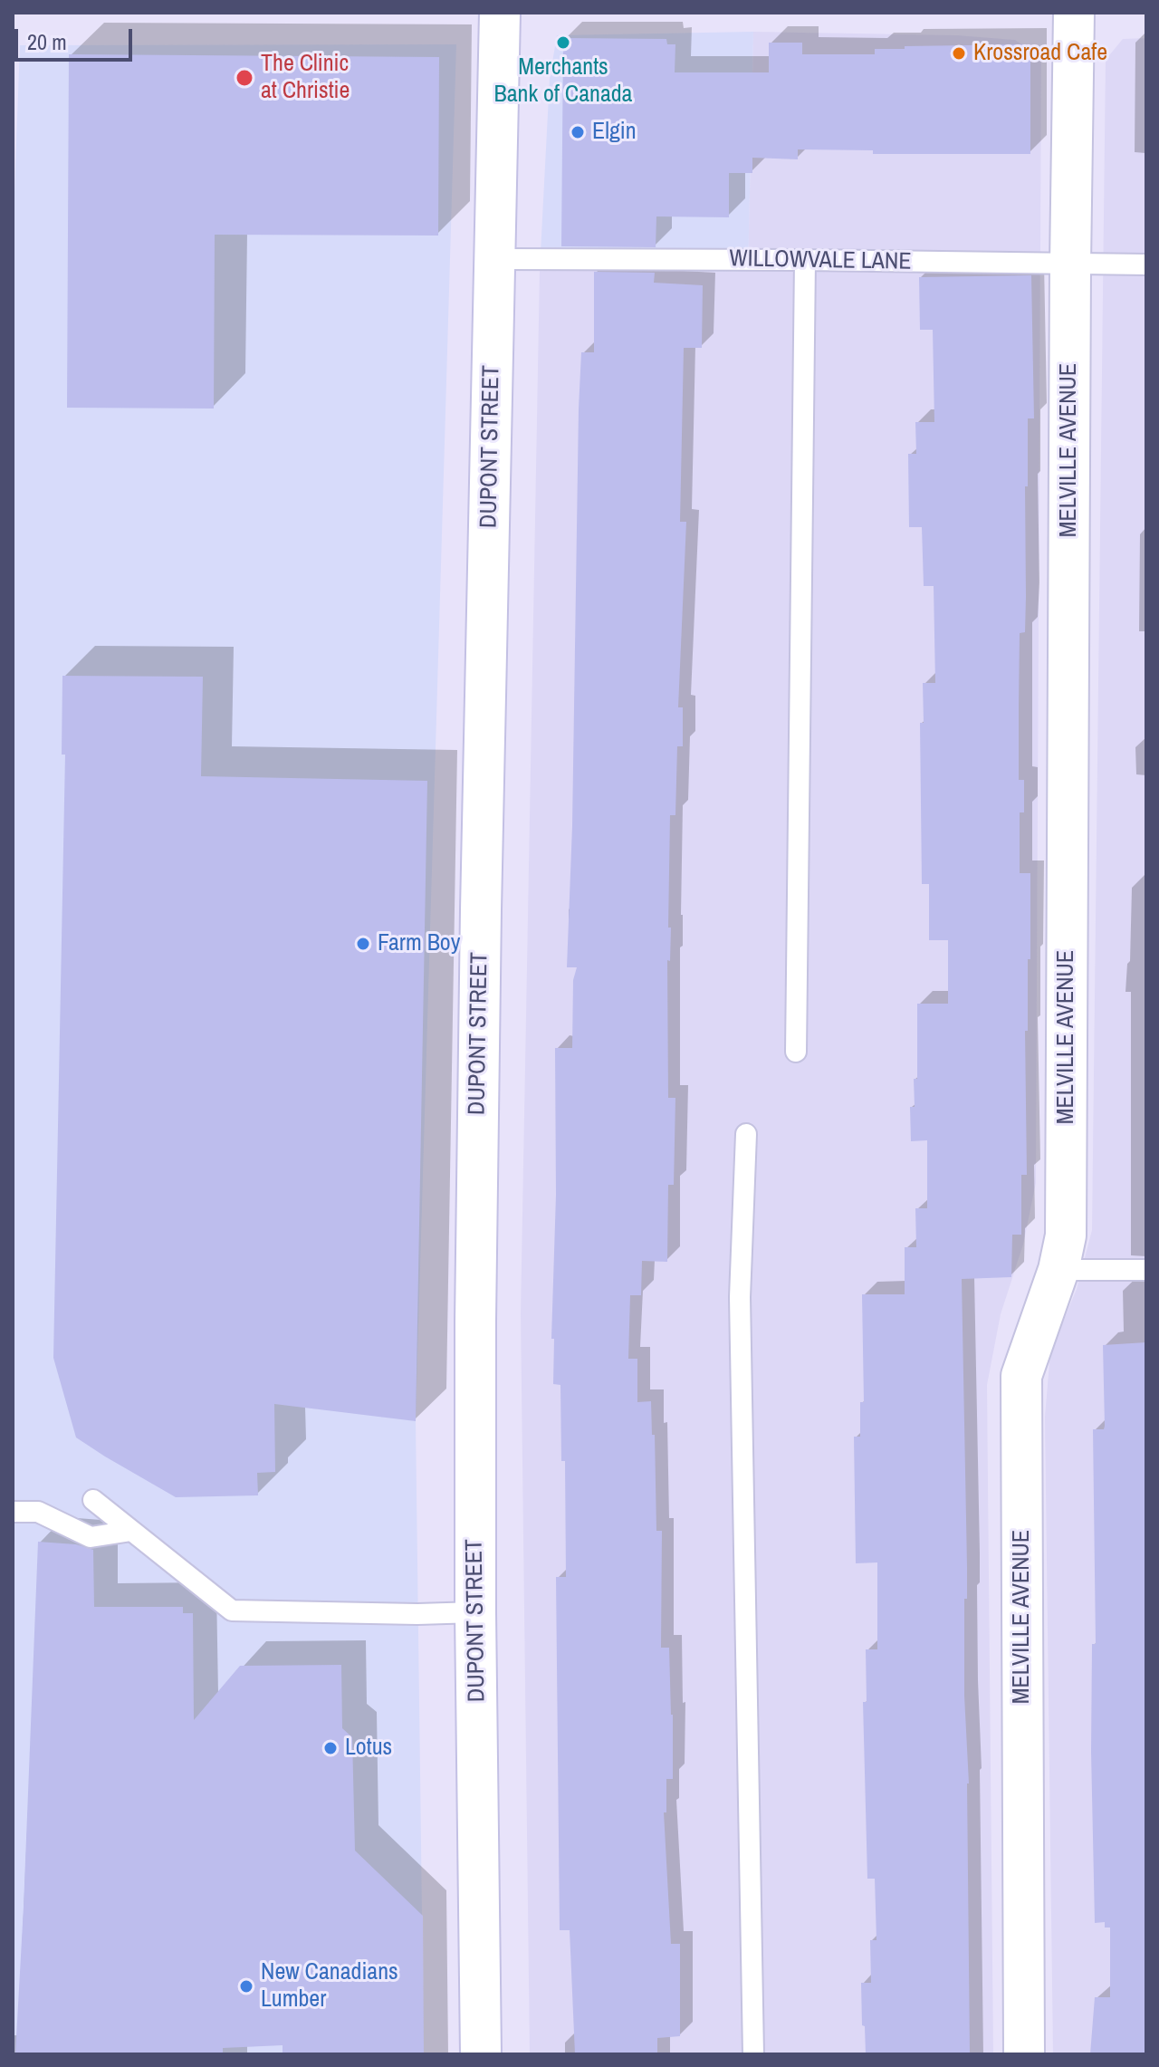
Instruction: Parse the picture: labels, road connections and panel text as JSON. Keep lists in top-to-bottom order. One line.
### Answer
{"streets":{"street":["DUPONT STREET","MELVILLE AVENUE"],"lane":["WILLOWVALE LANE"]},"crossings":[["WILLOWVALE LANE","DUPONT STREET"],["WILLOWVALE LANE","MELVILLE AVENUE"]],"places":["Merchants Bank of Canada","Krossroad Cafe","The Clinic at Christie","Elgin","Farm Boy","Lotus","New Canadians Lumber"],"scale_bar":"20 m"}
